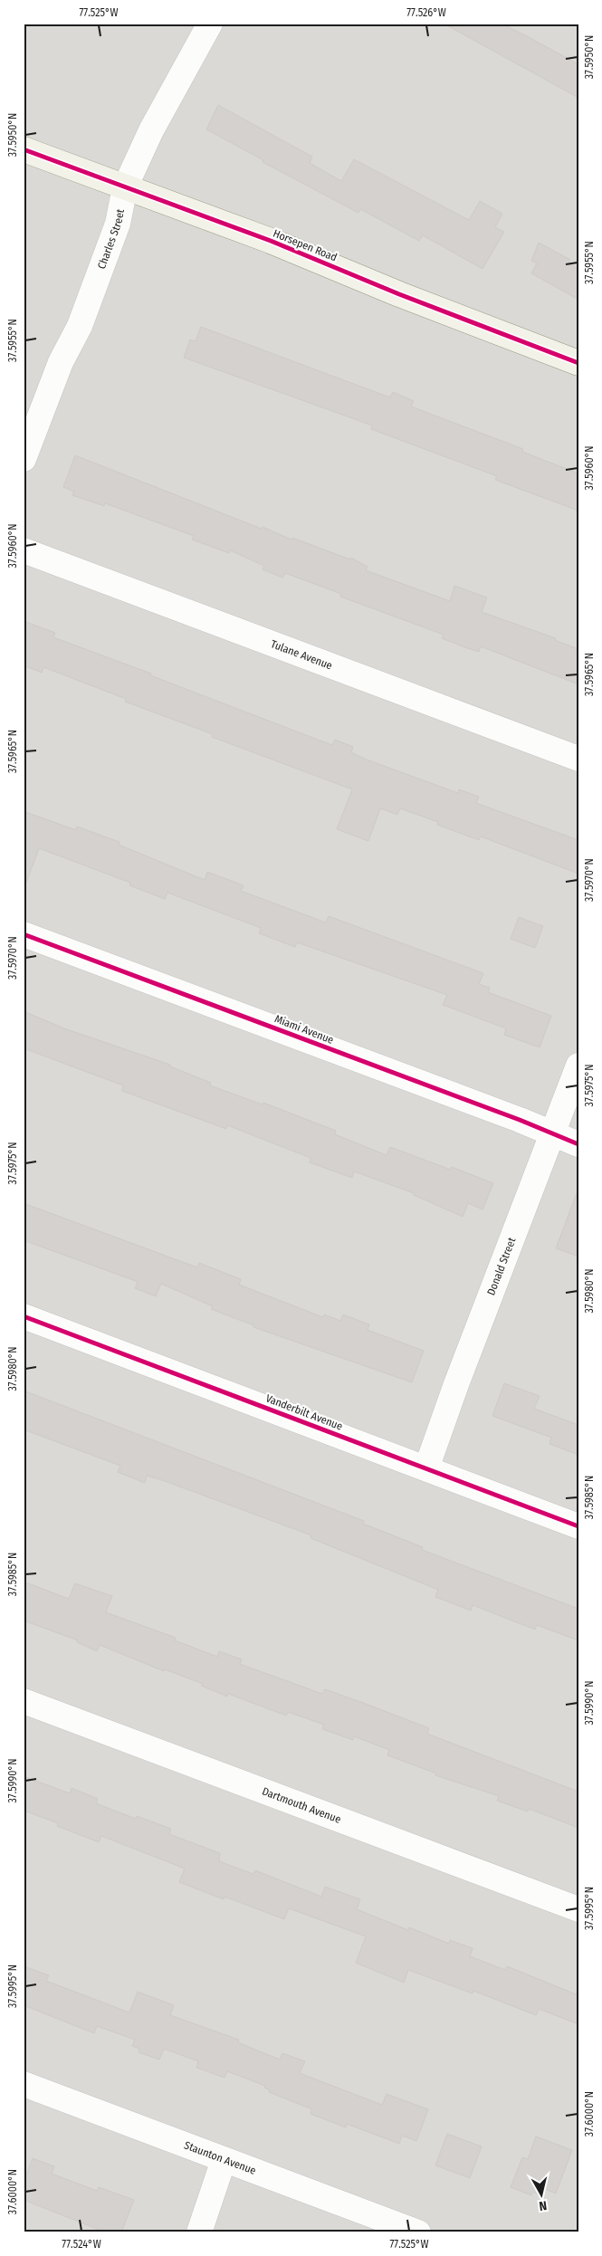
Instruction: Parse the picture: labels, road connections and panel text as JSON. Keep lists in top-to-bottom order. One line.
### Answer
{"streets":{"street":["Charles Street","Horsepen Road","Tulane Avenue","Miami Avenue","Donald Street","Vanderbilt Avenue","Dartmouth Avenue","Staunton Avenue"]},"crossings":[["Charles Street","Horsepen Road"],["Miami Avenue","Donald Street"],["Donald Street","Vanderbilt Avenue"]],"north":"bottom","coordinates":["77.525°W","77.526°W","37.5950°N","37.5955°N","37.5960°N","37.5965°N","37.5970°N","37.5975°N","37.5980°N","37.5985°N","37.5990°N","37.5995°N","37.6000°N","77.524°W"]}
